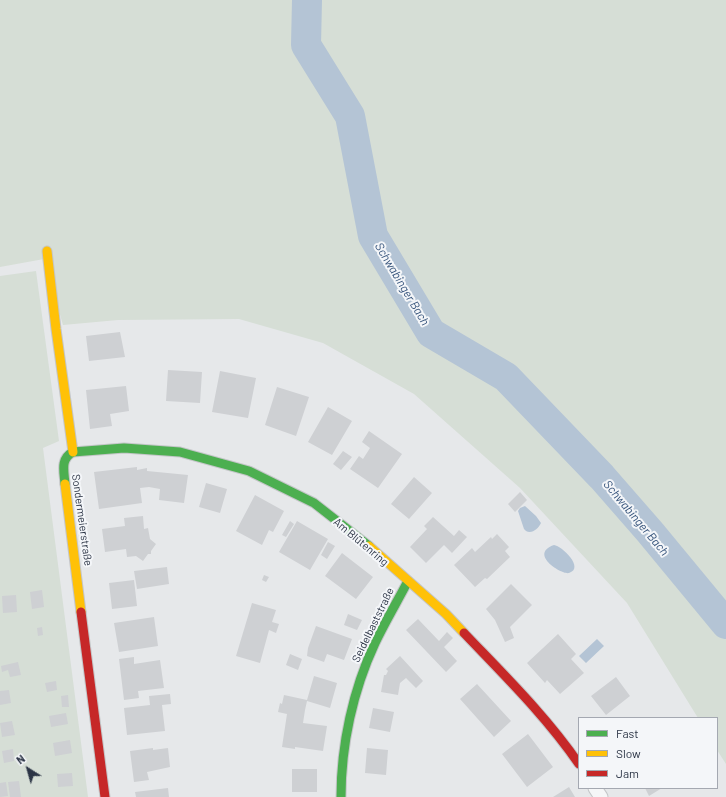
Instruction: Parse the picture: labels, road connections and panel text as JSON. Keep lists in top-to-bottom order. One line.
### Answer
{"streets":{"street":["Sondermeierstraße","Am Blütenring","Seidelbaststraße"]},"crossings":[["Sondermeierstraße","Am Blütenring"],["Am Blütenring","Seidelbaststraße"]],"water":["Schwabinger Bach"],"legend":["Fast","Slow","Jam"],"north":"top left"}
